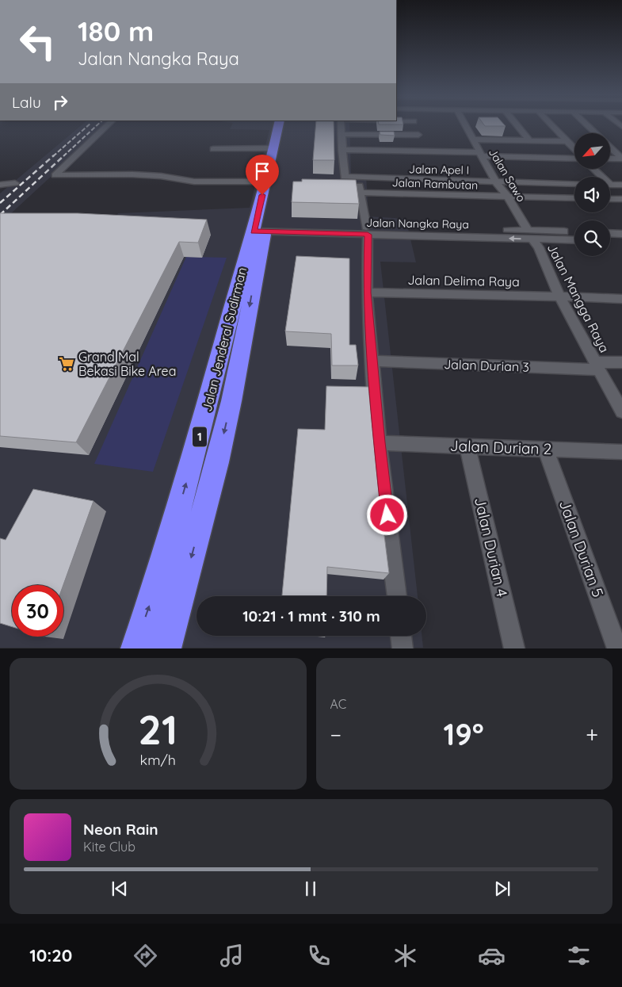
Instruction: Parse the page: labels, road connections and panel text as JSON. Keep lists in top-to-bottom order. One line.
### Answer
{"streets":{"highway":["Jalan Jenderal Sudirman","1"],"street":["Jalan Apel I","Jalan Sawo","Jalan Rambutan","Jalan Nangka Raya","Jalan Delima Raya","Jalan Mangga Raya","Jalan Durian 3","Jalan Durian 2","Jalan Durian 4","Jalan Durian 5"]},"crossings":[["Jalan Apel I","Jalan Sawo"],["Jalan Sawo","Jalan Rambutan"],["Jalan Sawo","Jalan Nangka Raya"],["Jalan Sawo","Jalan Mangga Raya"],["Jalan Nangka Raya","Jalan Mangga Raya"],["Jalan Nangka Raya","Jalan Jenderal Sudirman"],["Jalan Delima Raya","Jalan Mangga Raya"],["Jalan Mangga Raya","Jalan Durian 3"],["Jalan Durian 2","Jalan Durian 4"],["Jalan Durian 2","Jalan Durian 5"]],"places":{"supermarket":["Grand Mal Bekasi Bike Area"]},"north":"bottom left","page":{"turn":["180 m","Jalan Nangka Raya"],"then":"Lalu","limit":"30","trip":"10:21 · 1 mnt · 310 m","tile":"AC","heat":["−","19°","+"],"song":["Neon Rain","Kite Club"],"tabs":"10:20","gauge":["21","km/h"]}}
